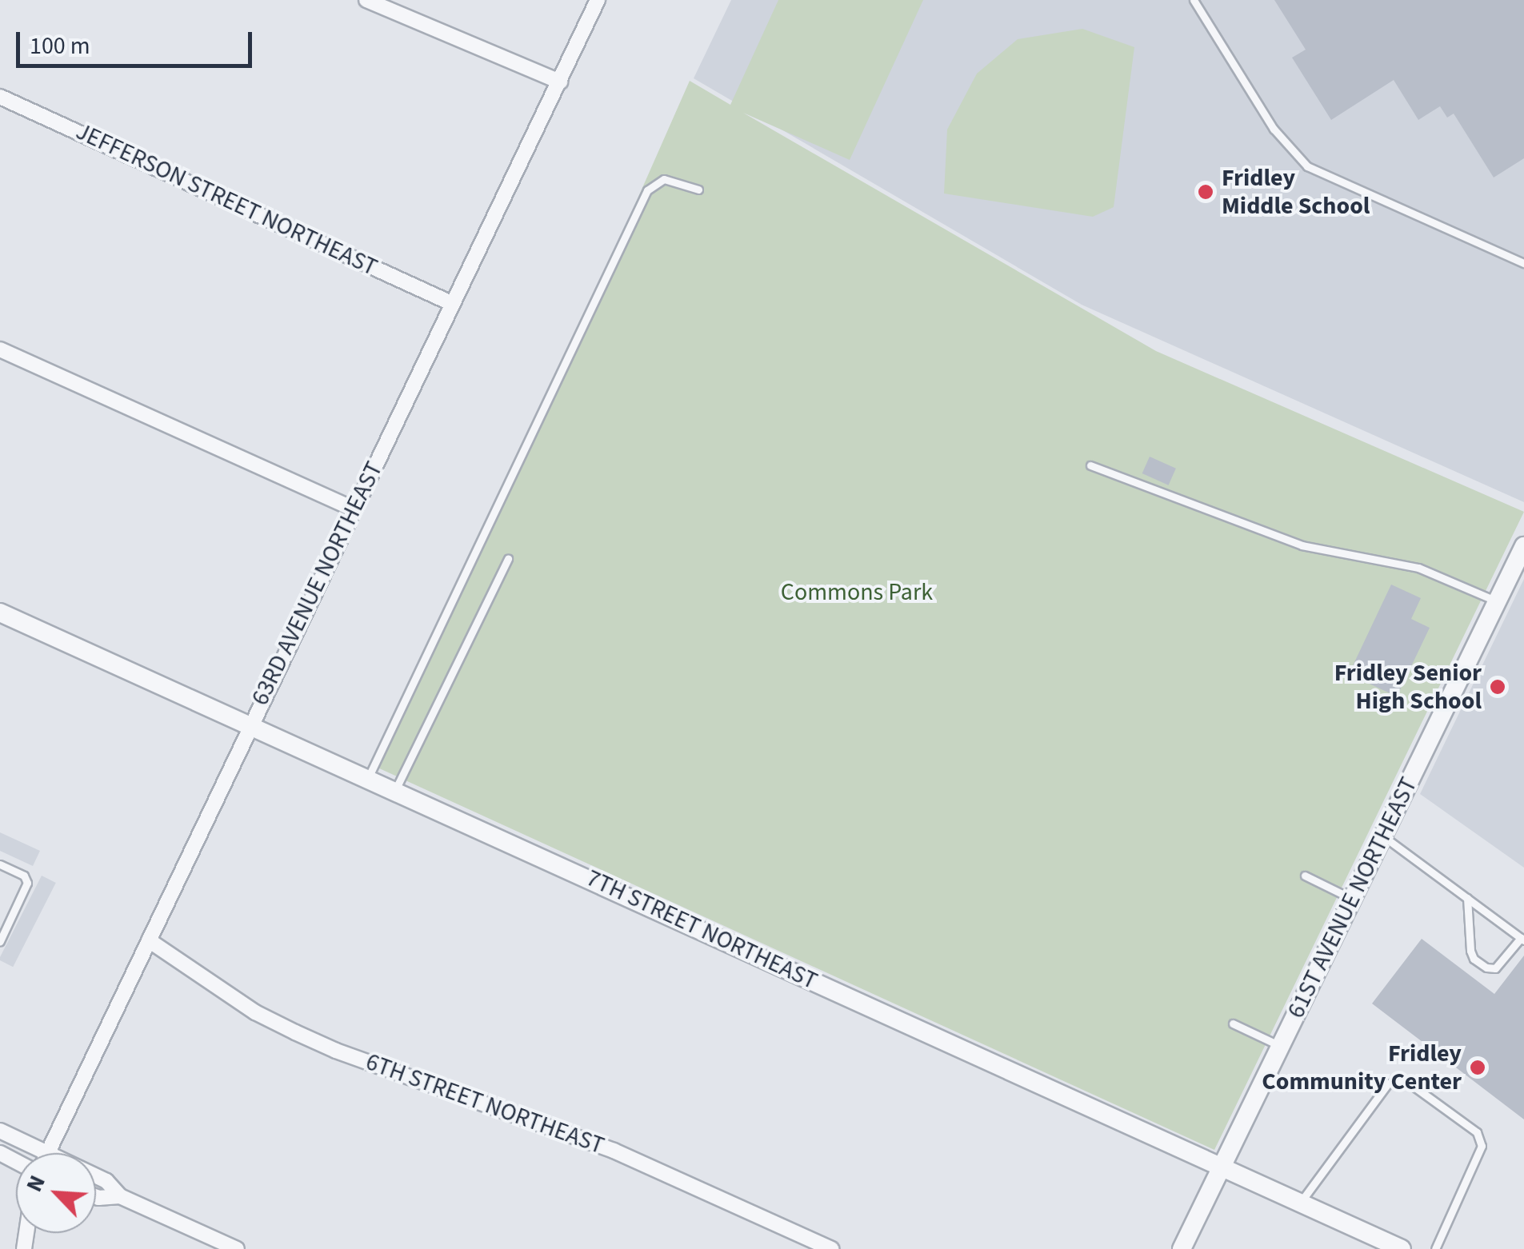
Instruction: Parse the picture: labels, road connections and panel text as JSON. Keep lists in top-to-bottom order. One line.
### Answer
{"streets":{"street":["JEFFERSON STREET NORTHEAST","63RD AVENUE NORTHEAST","61ST AVENUE NORTHEAST","7TH STREET NORTHEAST","6TH STREET NORTHEAST"]},"crossings":[["JEFFERSON STREET NORTHEAST","63RD AVENUE NORTHEAST"],["63RD AVENUE NORTHEAST","7TH STREET NORTHEAST"],["63RD AVENUE NORTHEAST","6TH STREET NORTHEAST"],["61ST AVENUE NORTHEAST","7TH STREET NORTHEAST"]],"parks":["Commons Park"],"places":["Fridley Middle School","Fridley Senior High School","Fridley Community Center"],"scale_bar":"100 m","north":"top left"}
